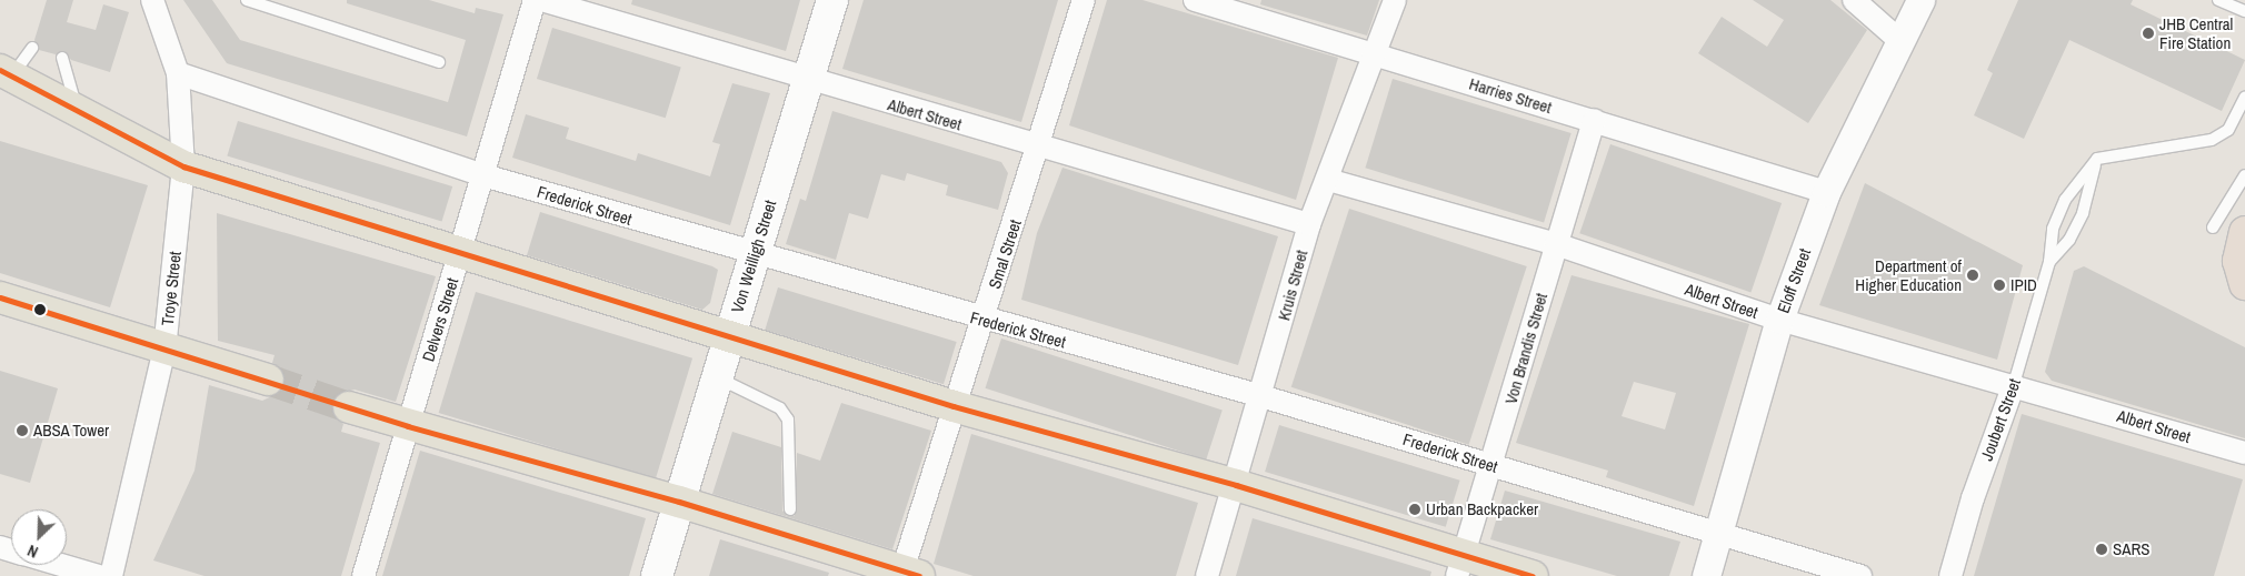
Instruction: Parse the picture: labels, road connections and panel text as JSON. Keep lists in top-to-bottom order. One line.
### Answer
{"streets":{"main road":["Von Weilligh Street"],"street":["Harries Street","Albert Street","Frederick Street","Smal Street","Eloff Street","Kruis Street","Troye Street","Delvers Street","Von Brandis Street","Joubert Street"]},"crossings":[["Harries Street","Eloff Street"],["Harries Street","Kruis Street"],["Harries Street","Von Brandis Street"],["Albert Street","Smal Street"],["Albert Street","Von Weilligh Street"],["Albert Street","Eloff Street"],["Albert Street","Kruis Street"],["Albert Street","Von Brandis Street"],["Albert Street","Joubert Street"],["Frederick Street","Smal Street"],["Frederick Street","Von Weilligh Street"],["Frederick Street","Eloff Street"],["Frederick Street","Kruis Street"],["Frederick Street","Troye Street"],["Frederick Street","Delvers Street"],["Frederick Street","Von Brandis Street"]],"places":["JHB Central Fire Station","Department of Higher Education","IPID","ABSA Tower","Urban Backpacker","SARS"],"north":"bottom left"}
